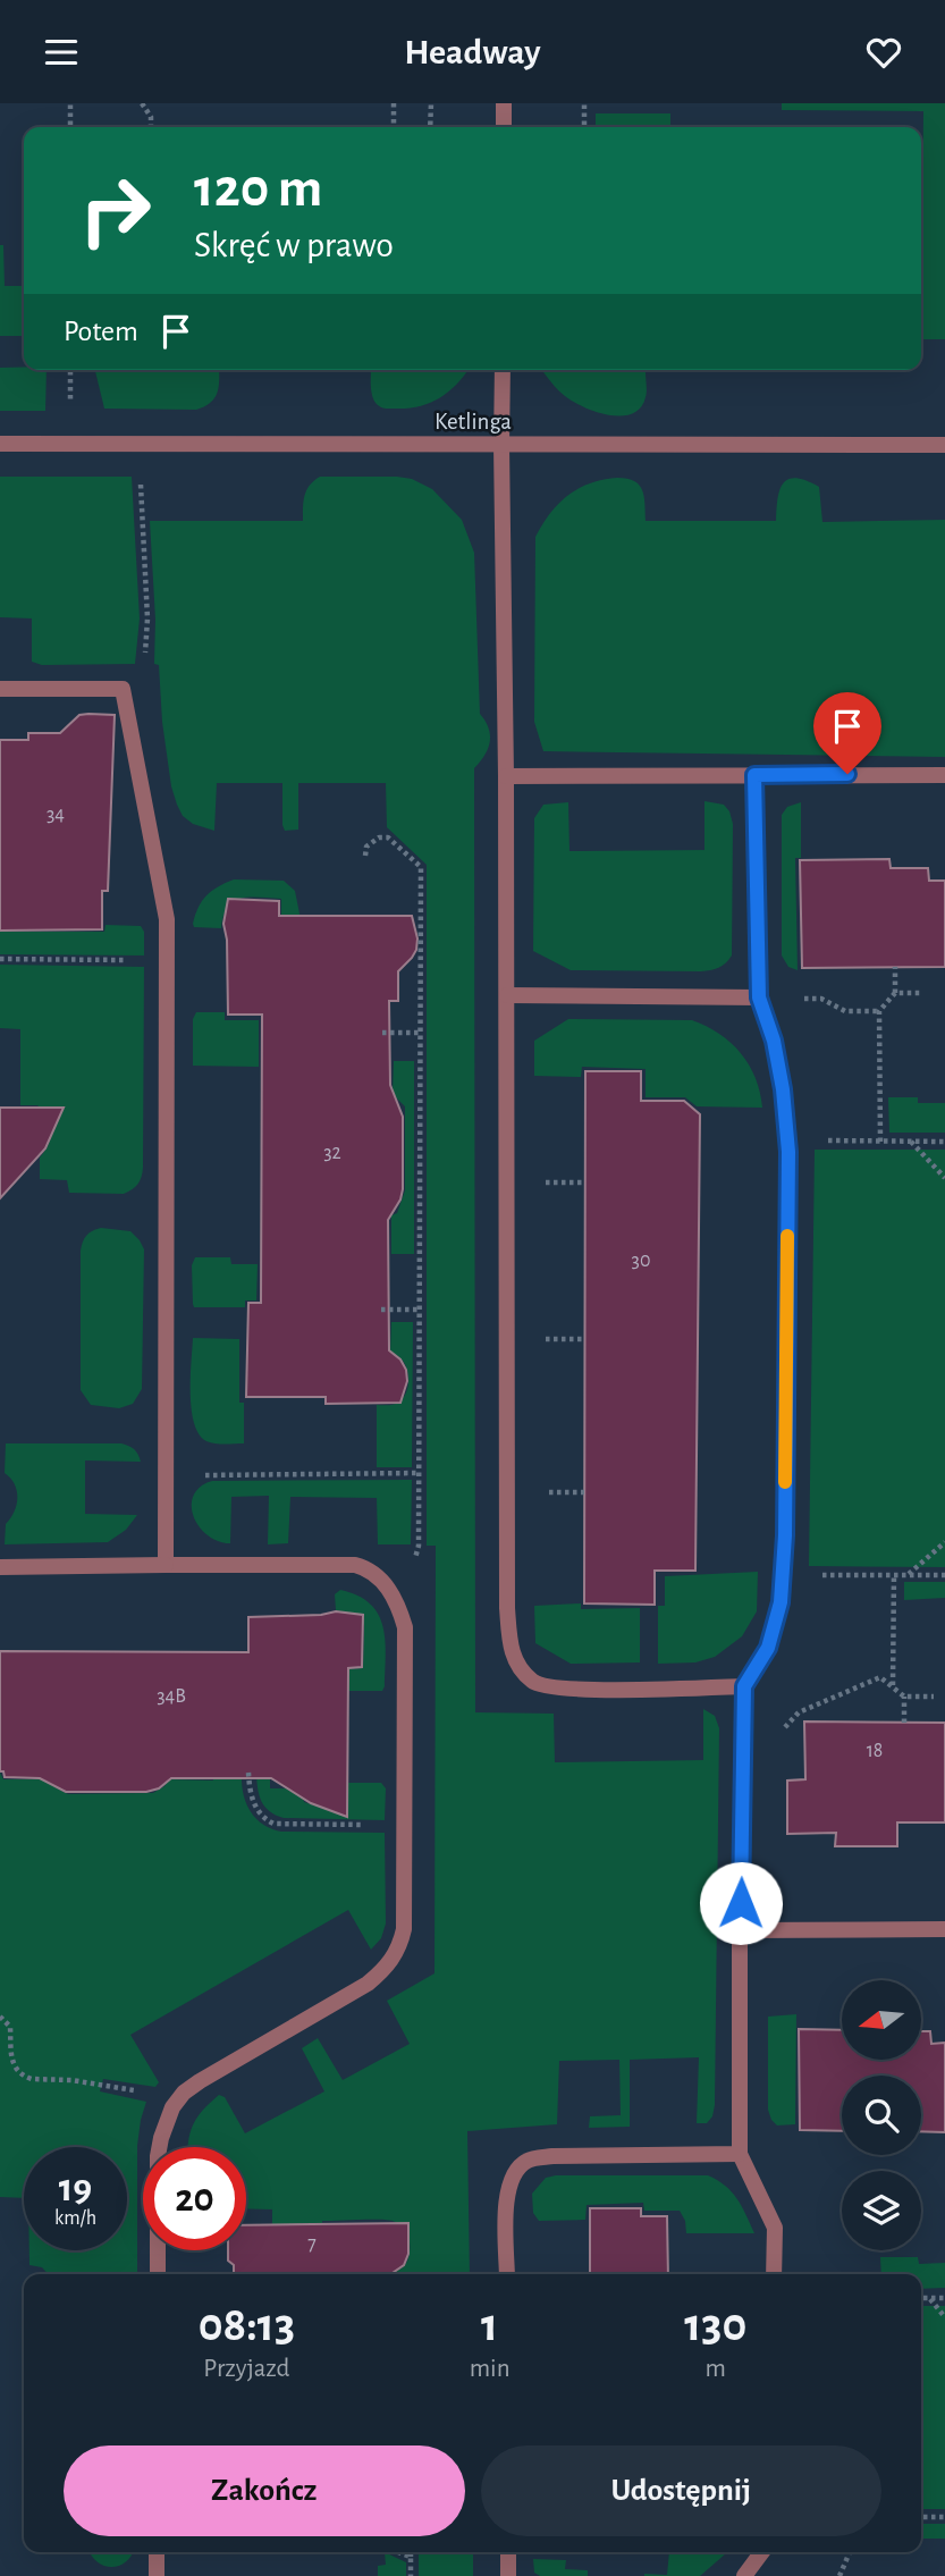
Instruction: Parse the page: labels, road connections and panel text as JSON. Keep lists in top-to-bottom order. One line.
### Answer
{"streets":{"street":["Ketlinga"]},"house_numbers":["34","32","30","34B","18","7"],"north":"left","page":{"header":"Headway","turn":["120 m","Skręć w prawo"],"then":"Potem","speed":"19 km/h","limit":"20","eta":["08:13","Przyjazd","1","min","130","m"],"buttons":["Zakończ","Udostępnij"]}}
